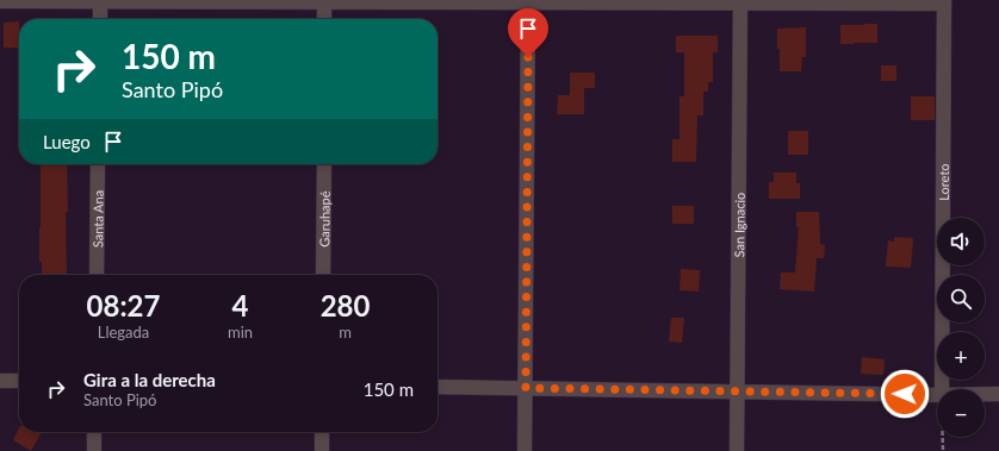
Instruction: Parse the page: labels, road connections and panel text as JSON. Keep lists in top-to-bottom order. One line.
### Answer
{"streets":{"street":["Loreto","Santa Ana","Garuhapé","San Ignacio"]},"page":{"turn":["150 m","Santo Pipó"],"then":"Luego","map_buttons":["+","−"],"eta":["08:27","Llegada","4","min","280","m"],"list":[{"name":"Gira a la derecha","note":"Santo Pipó","value":"150 m"}]}}
